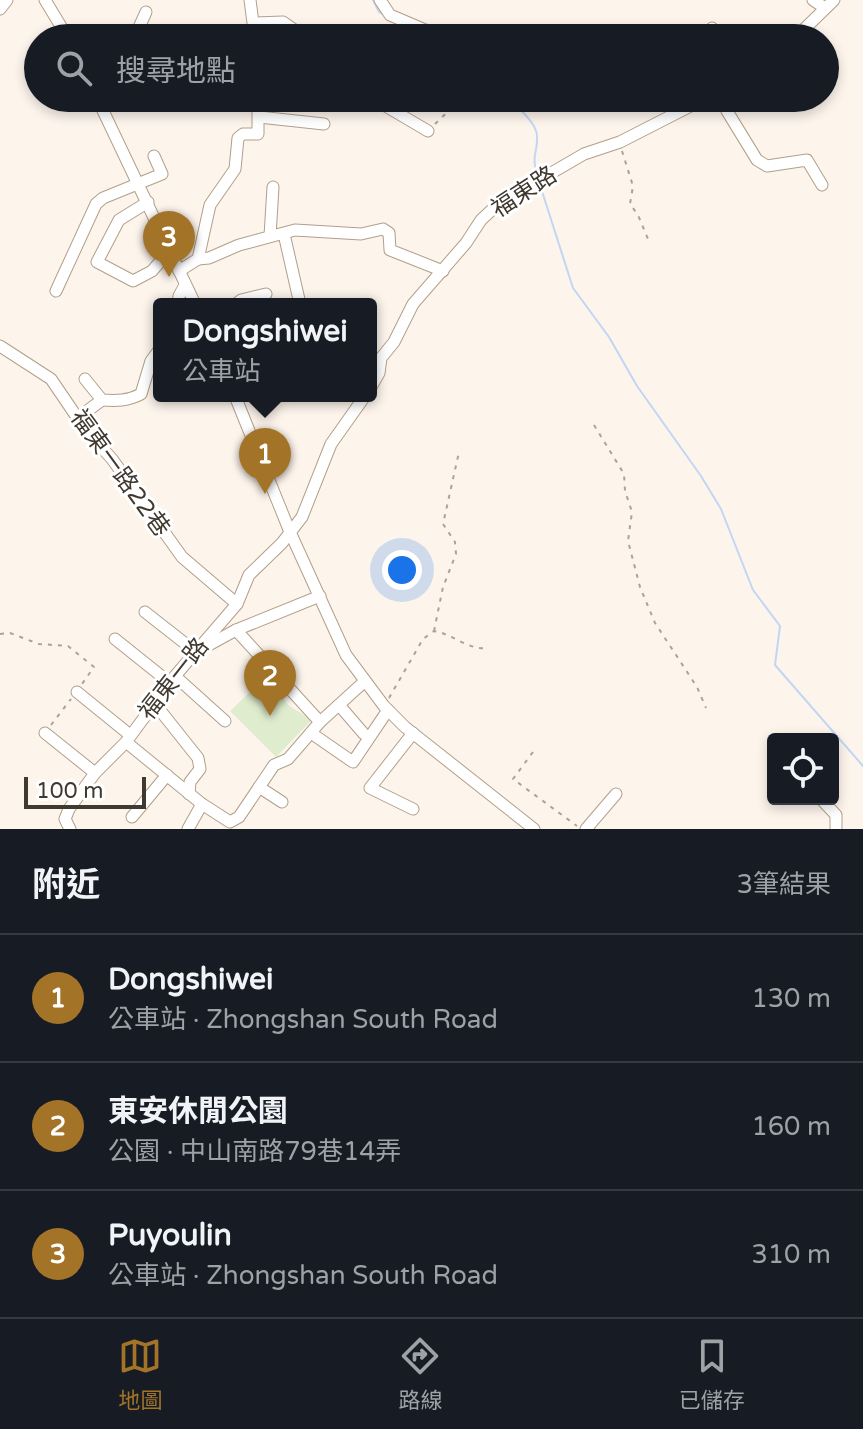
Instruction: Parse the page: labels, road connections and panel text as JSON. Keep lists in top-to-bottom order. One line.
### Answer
{"streets":{"street":["福東路","福東一路22巷","福東一路"]},"crossings":[["福東一路22巷","福東一路"]],"scale_bar":"100 m","page":{"search":"搜尋地點","pins":["3","1","2"],"popup":["Dongshiwei","公車站"],"scale":"100 m","heading":["附近","3筆結果"],"list":[{"mark":"1","name":"Dongshiwei","note":"公車站 · Zhongshan South Road","value":"130 m"},{"mark":"2","name":"東安休閒公園","note":"公園 · 中山南路79巷14弄","value":"160 m"},{"mark":"3","name":"Puyoulin","note":"公車站 · Zhongshan South Road","value":"310 m"}],"nav":["地圖","路線","已儲存"]}}
